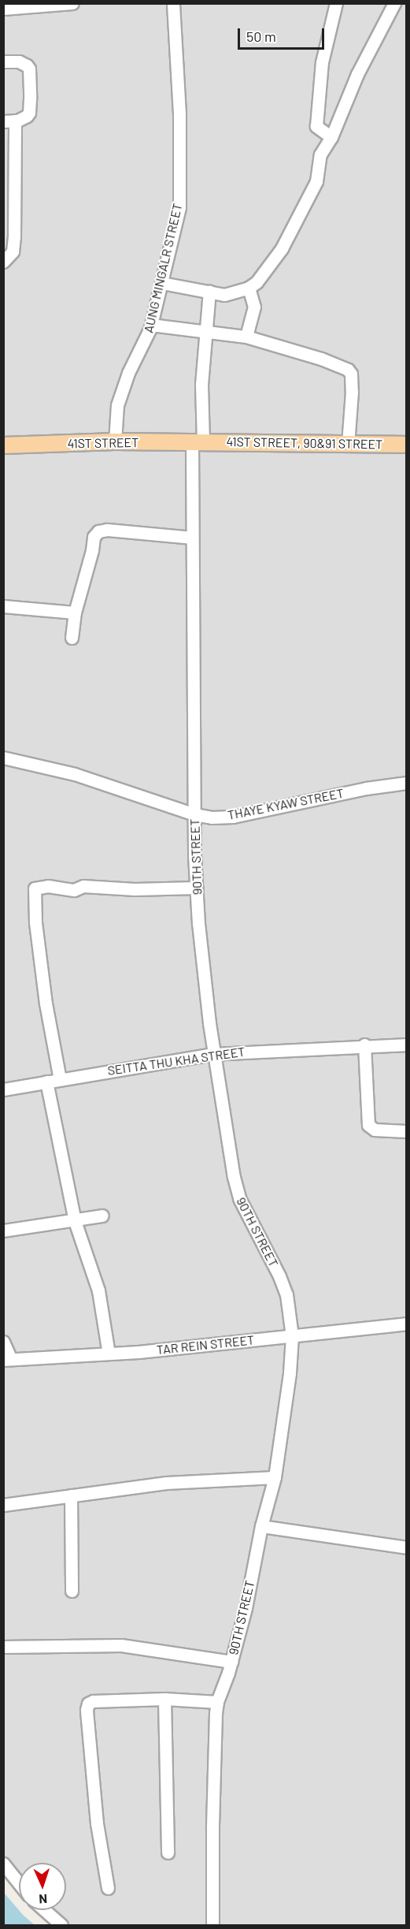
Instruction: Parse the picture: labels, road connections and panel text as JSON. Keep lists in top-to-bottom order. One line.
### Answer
{"streets":{"main road":["41ST STREET","41ST STREET, 90&91 STREET"],"street":["AUNG MINGALR STREET","THAYE KYAW STREET","90TH STREET","SEITTA THU KHA STREET","TAR REIN STREET"]},"crossings":[["AUNG MINGALR STREET","41ST STREET"],["41ST STREET","41ST STREET, 90&91 STREET"],["41ST STREET","90TH STREET"],["41ST STREET, 90&91 STREET","90TH STREET"],["THAYE KYAW STREET","90TH STREET"],["90TH STREET","SEITTA THU KHA STREET"],["90TH STREET","TAR REIN STREET"]],"scale_bar":"50 m","north":"bottom"}
